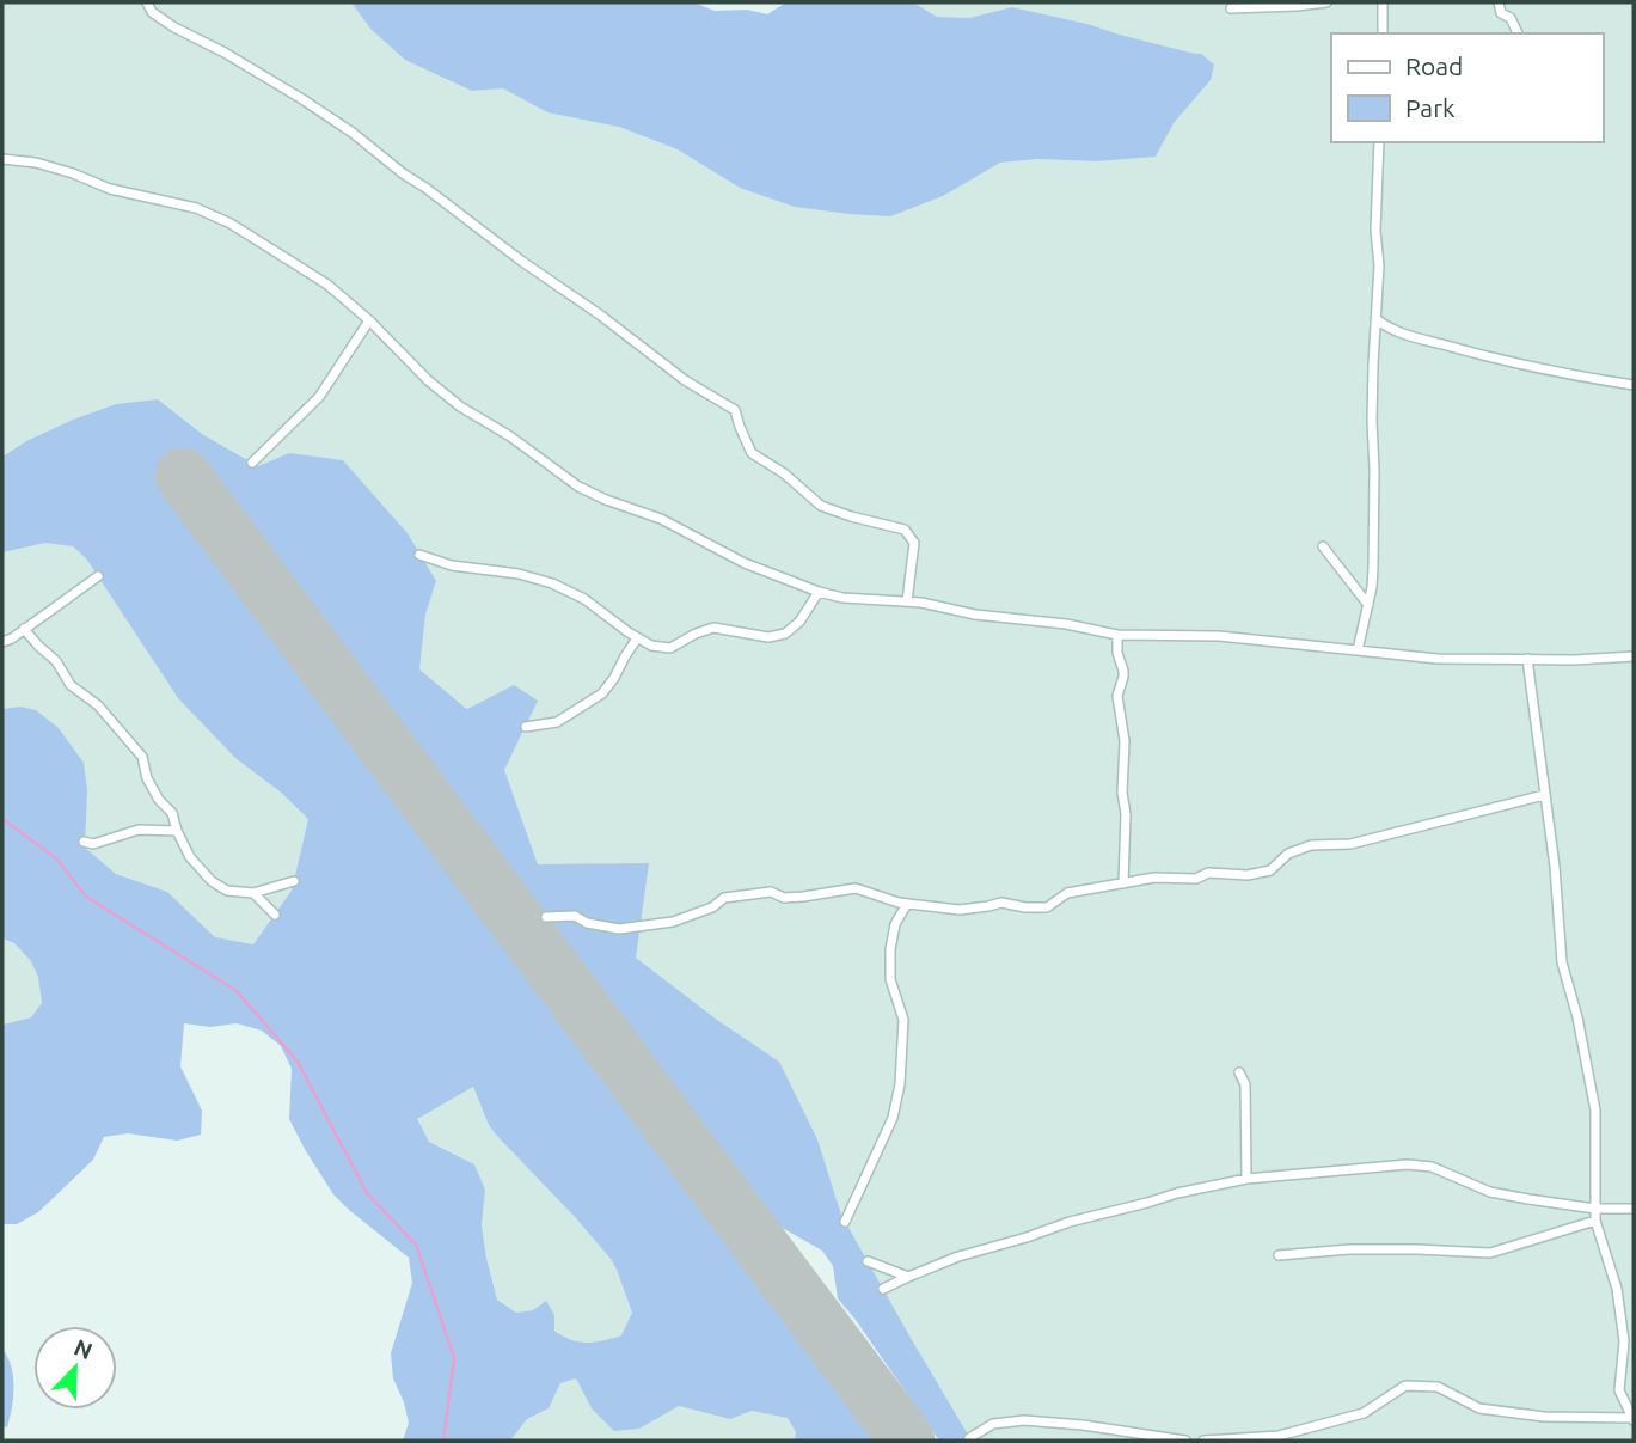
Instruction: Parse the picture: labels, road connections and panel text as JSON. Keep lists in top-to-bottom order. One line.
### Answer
{"legend":["Road","Park"],"north":"top right"}
